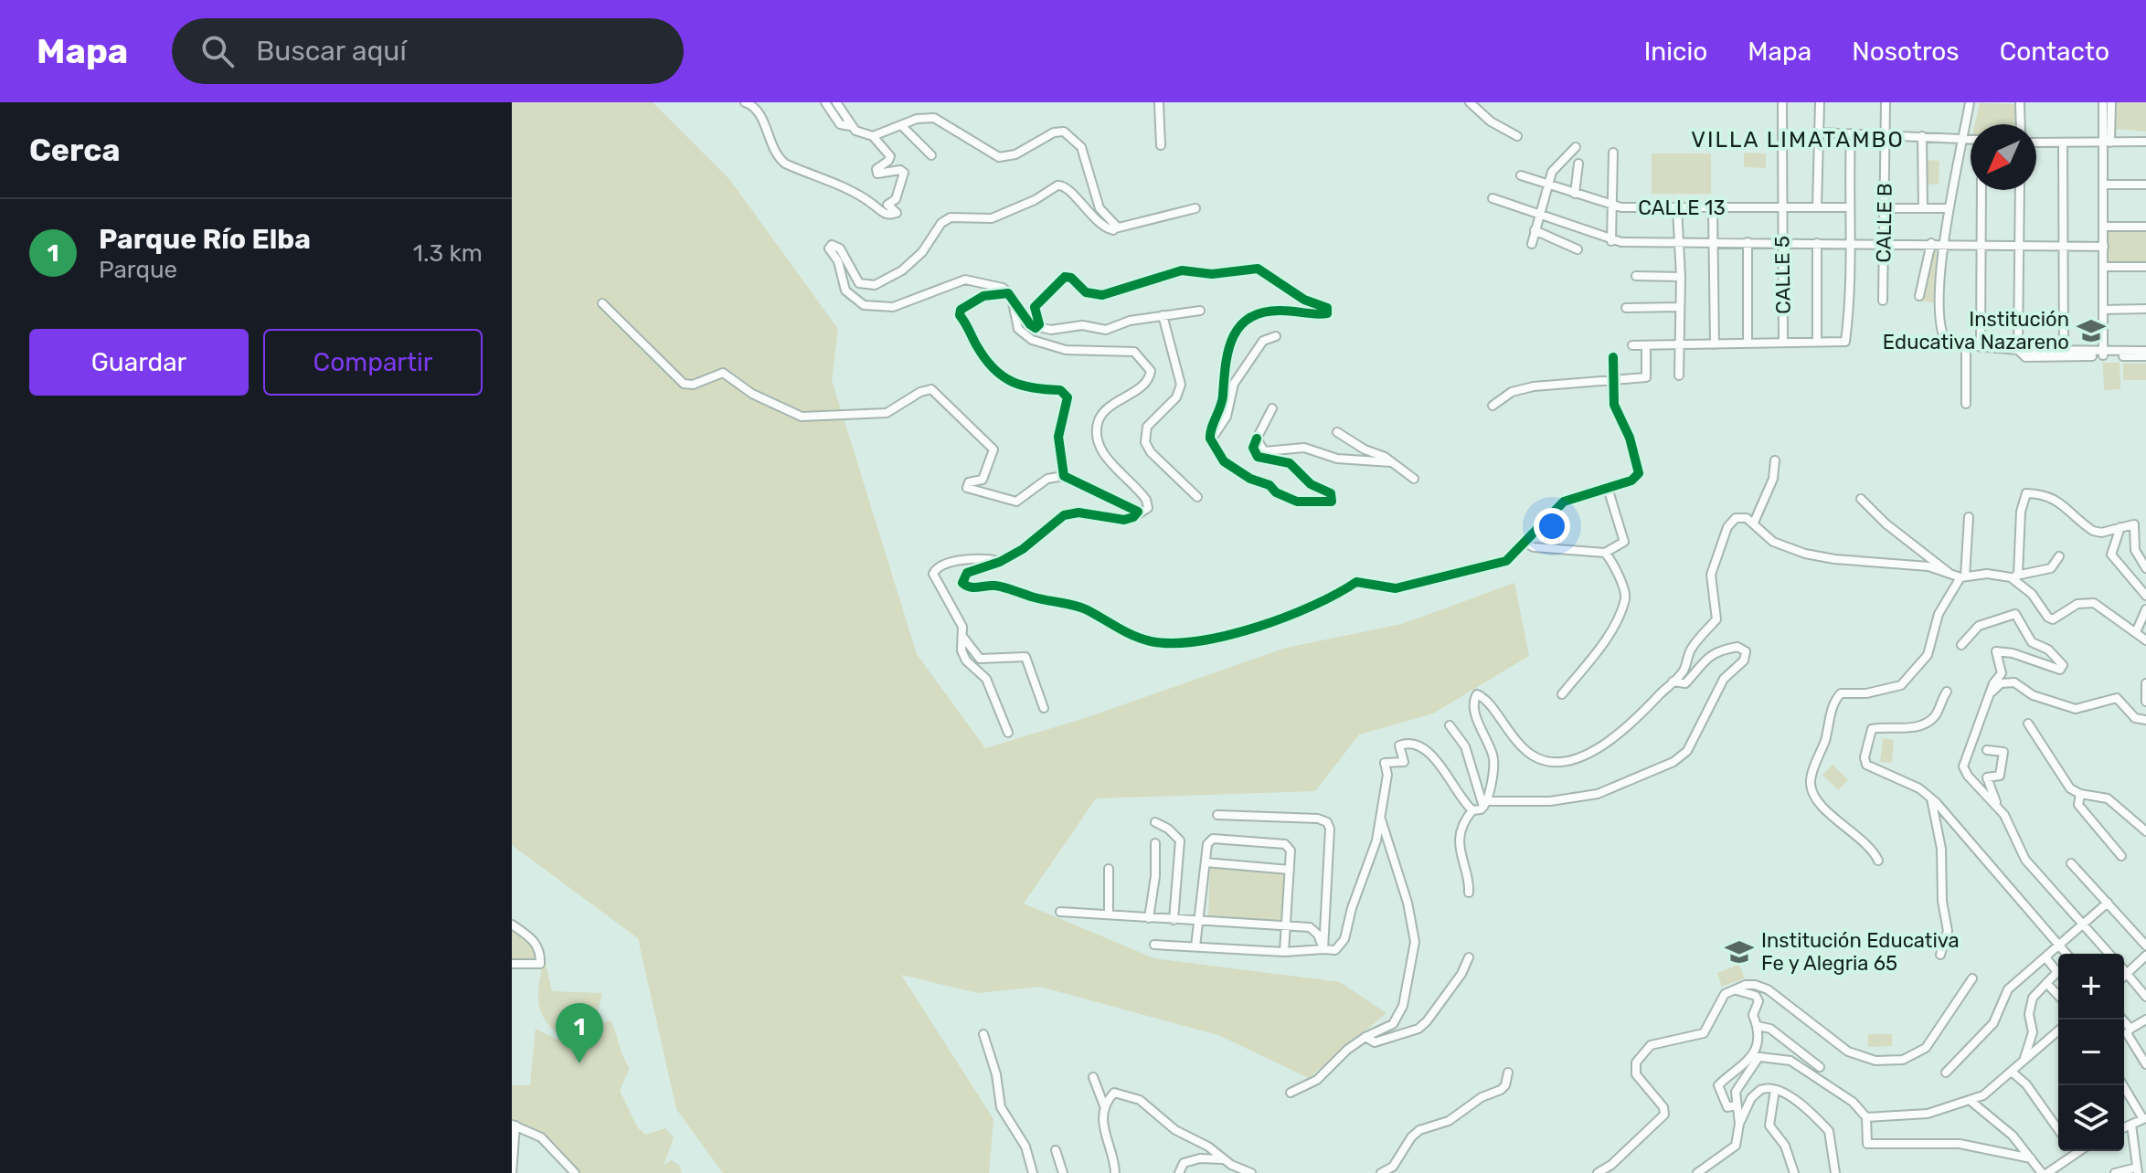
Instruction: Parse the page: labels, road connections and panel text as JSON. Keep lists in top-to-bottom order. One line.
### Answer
{"streets":{"street":["CALLE 13","CALLE B","CALLE 5"]},"crossings":[["CALLE 13","CALLE 5"]],"districts":["VILLA LIMATAMBO"],"places":{"school or university":["Institución Educativa Nazareno","Institución Educativa Fe y Alegria 65"]},"north":"bottom left","page":{"header":"Mapa","search":"Buscar aquí","nav":["Inicio","Mapa","Nosotros","Contacto"],"heading":"Cerca","list":[{"mark":"1","name":"Parque Río Elba","note":"Parque","value":"1.3 km"}],"buttons":["Guardar","Compartir"],"map_buttons":["+","−"],"pins":"1"}}
